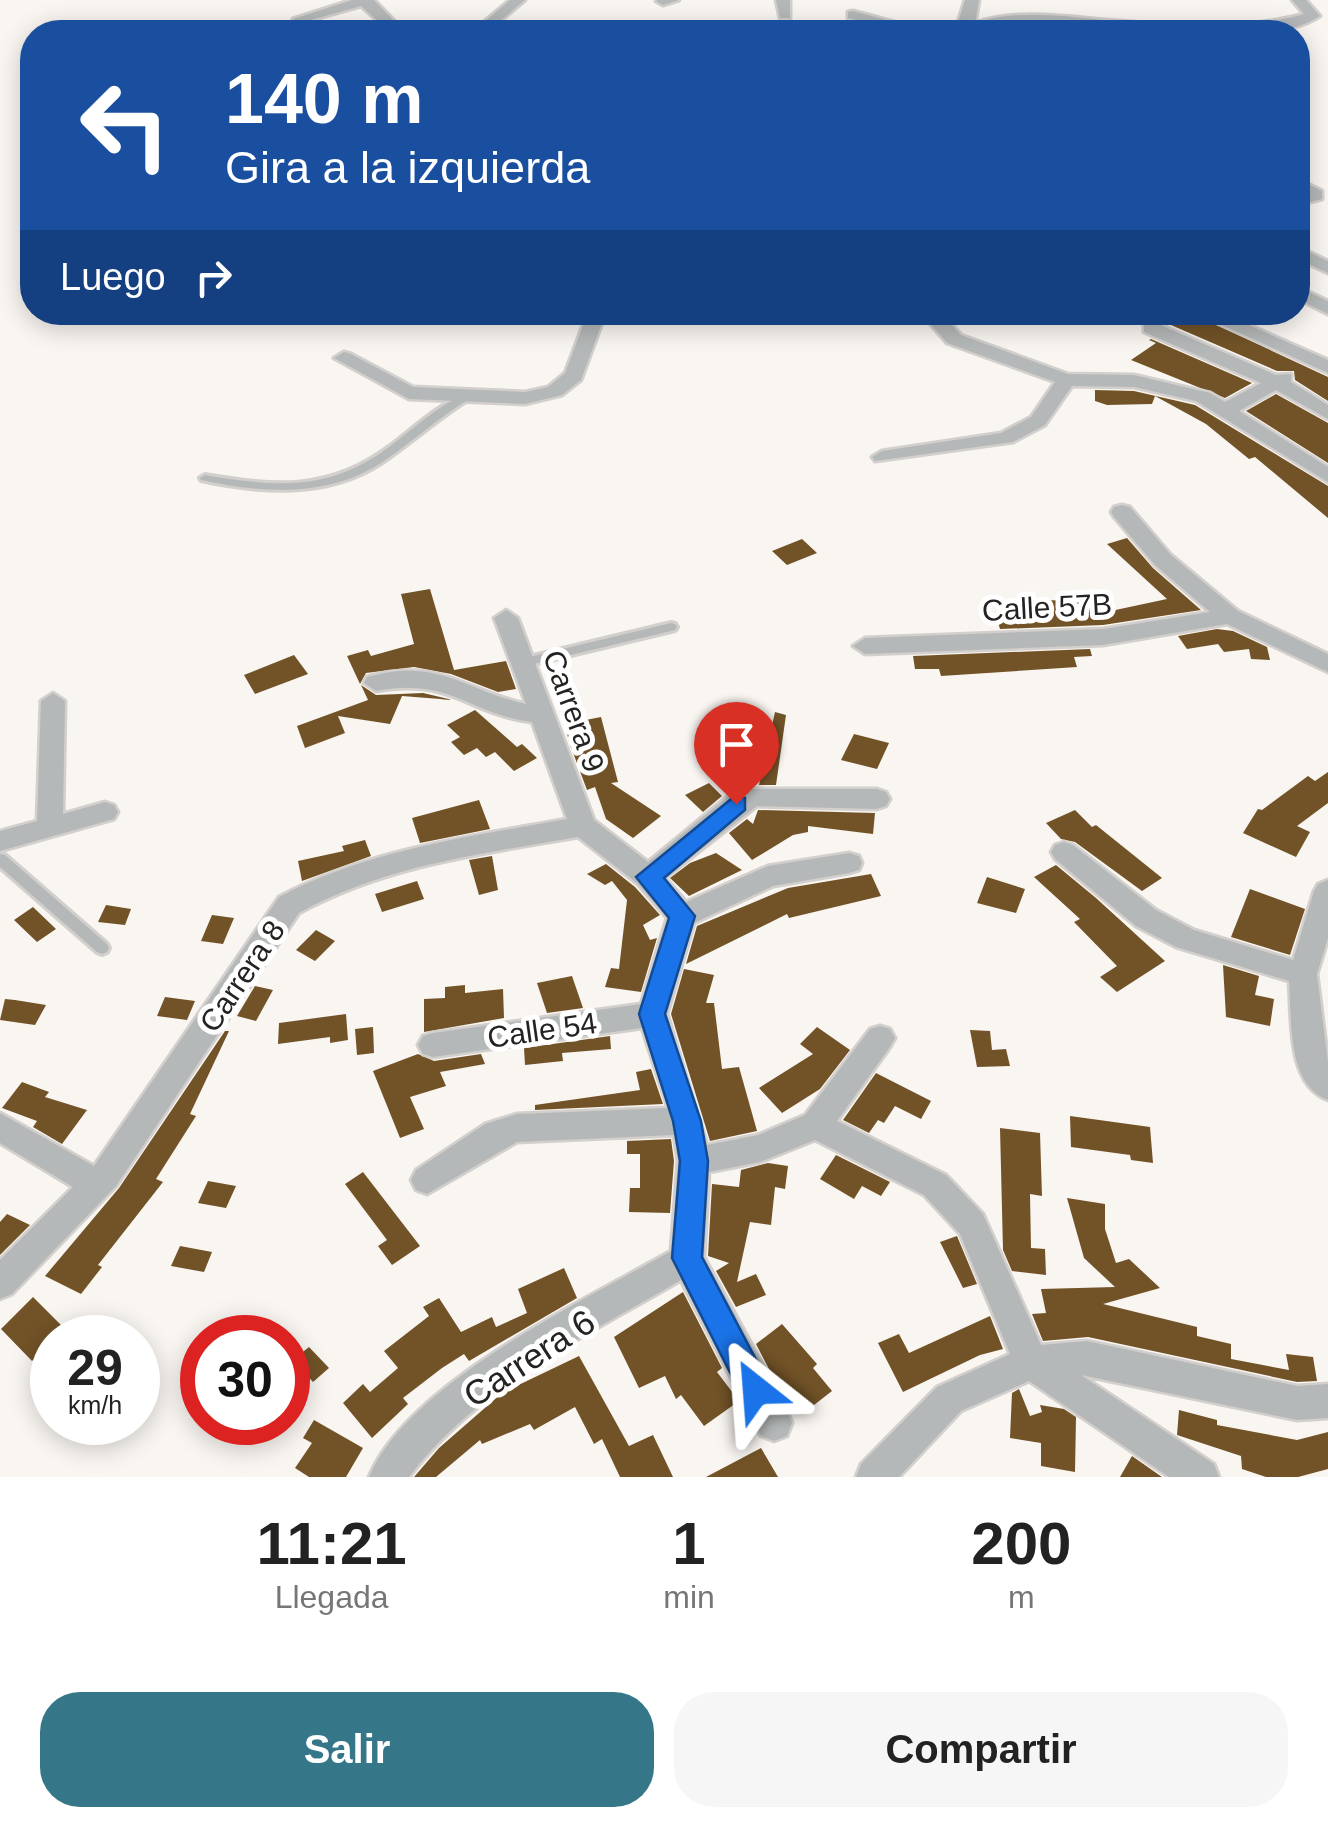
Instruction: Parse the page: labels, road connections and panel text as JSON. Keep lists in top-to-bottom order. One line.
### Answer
{"streets":{"street":["Calle 57B","Carrera 9","Carrera 8","Calle 54","Carrera 6"]},"crossings":[["Carrera 9","Carrera 8"]],"page":{"turn":["140 m","Gira a la izquierda"],"then":"Luego","speed":"29 km/h","limit":"30","eta":["11:21","Llegada","1","min","200","m"],"buttons":["Salir","Compartir"]}}
